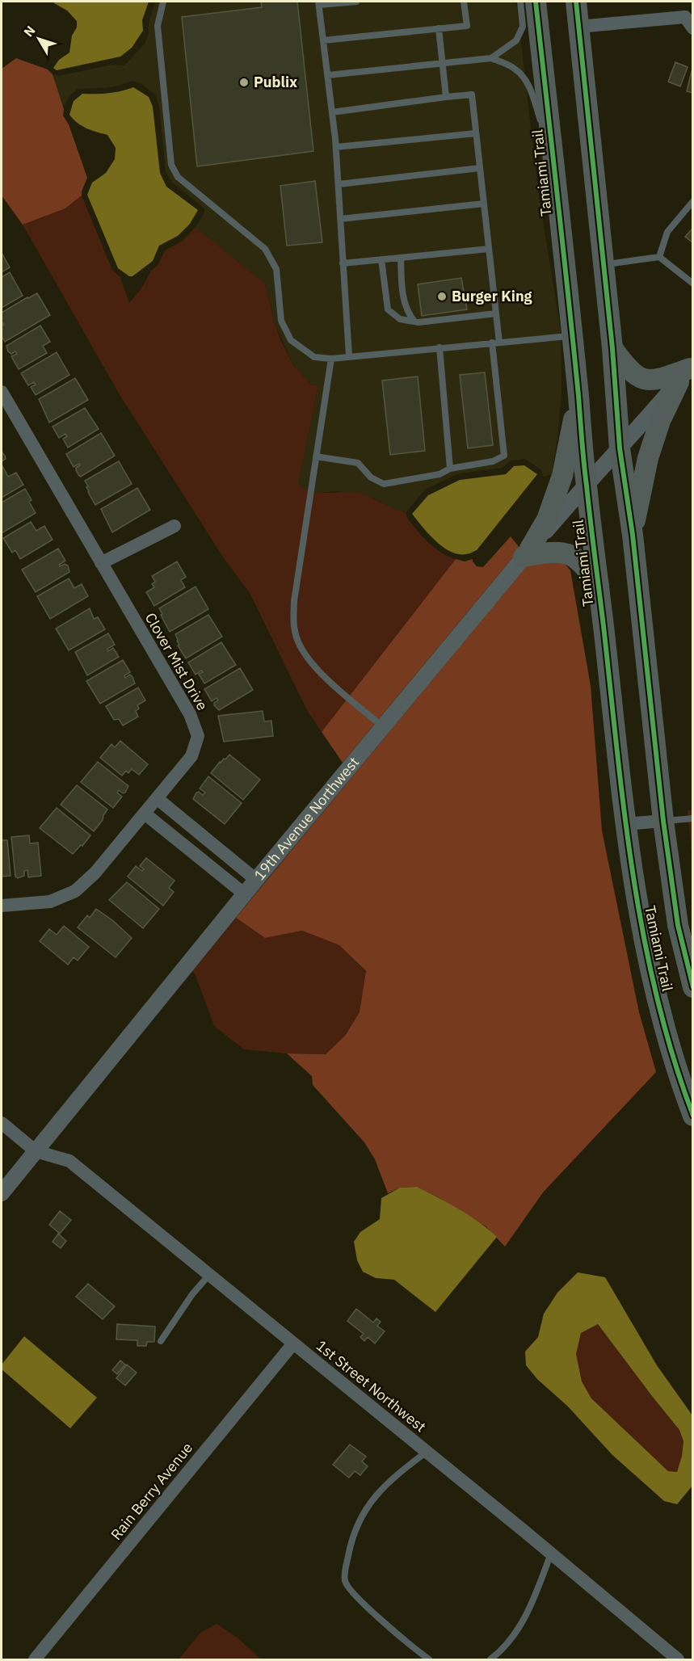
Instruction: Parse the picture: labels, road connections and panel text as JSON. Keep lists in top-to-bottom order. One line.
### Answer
{"streets":{"main road":["Tamiami Trail"],"street":["Clover Mist Drive","19th Avenue Northwest","1st Street Northwest","Rain Berry Avenue"]},"crossings":[["Tamiami Trail","19th Avenue Northwest"],["19th Avenue Northwest","1st Street Northwest"],["1st Street Northwest","Rain Berry Avenue"]],"places":["Publix","Burger King"],"north":"top left"}
